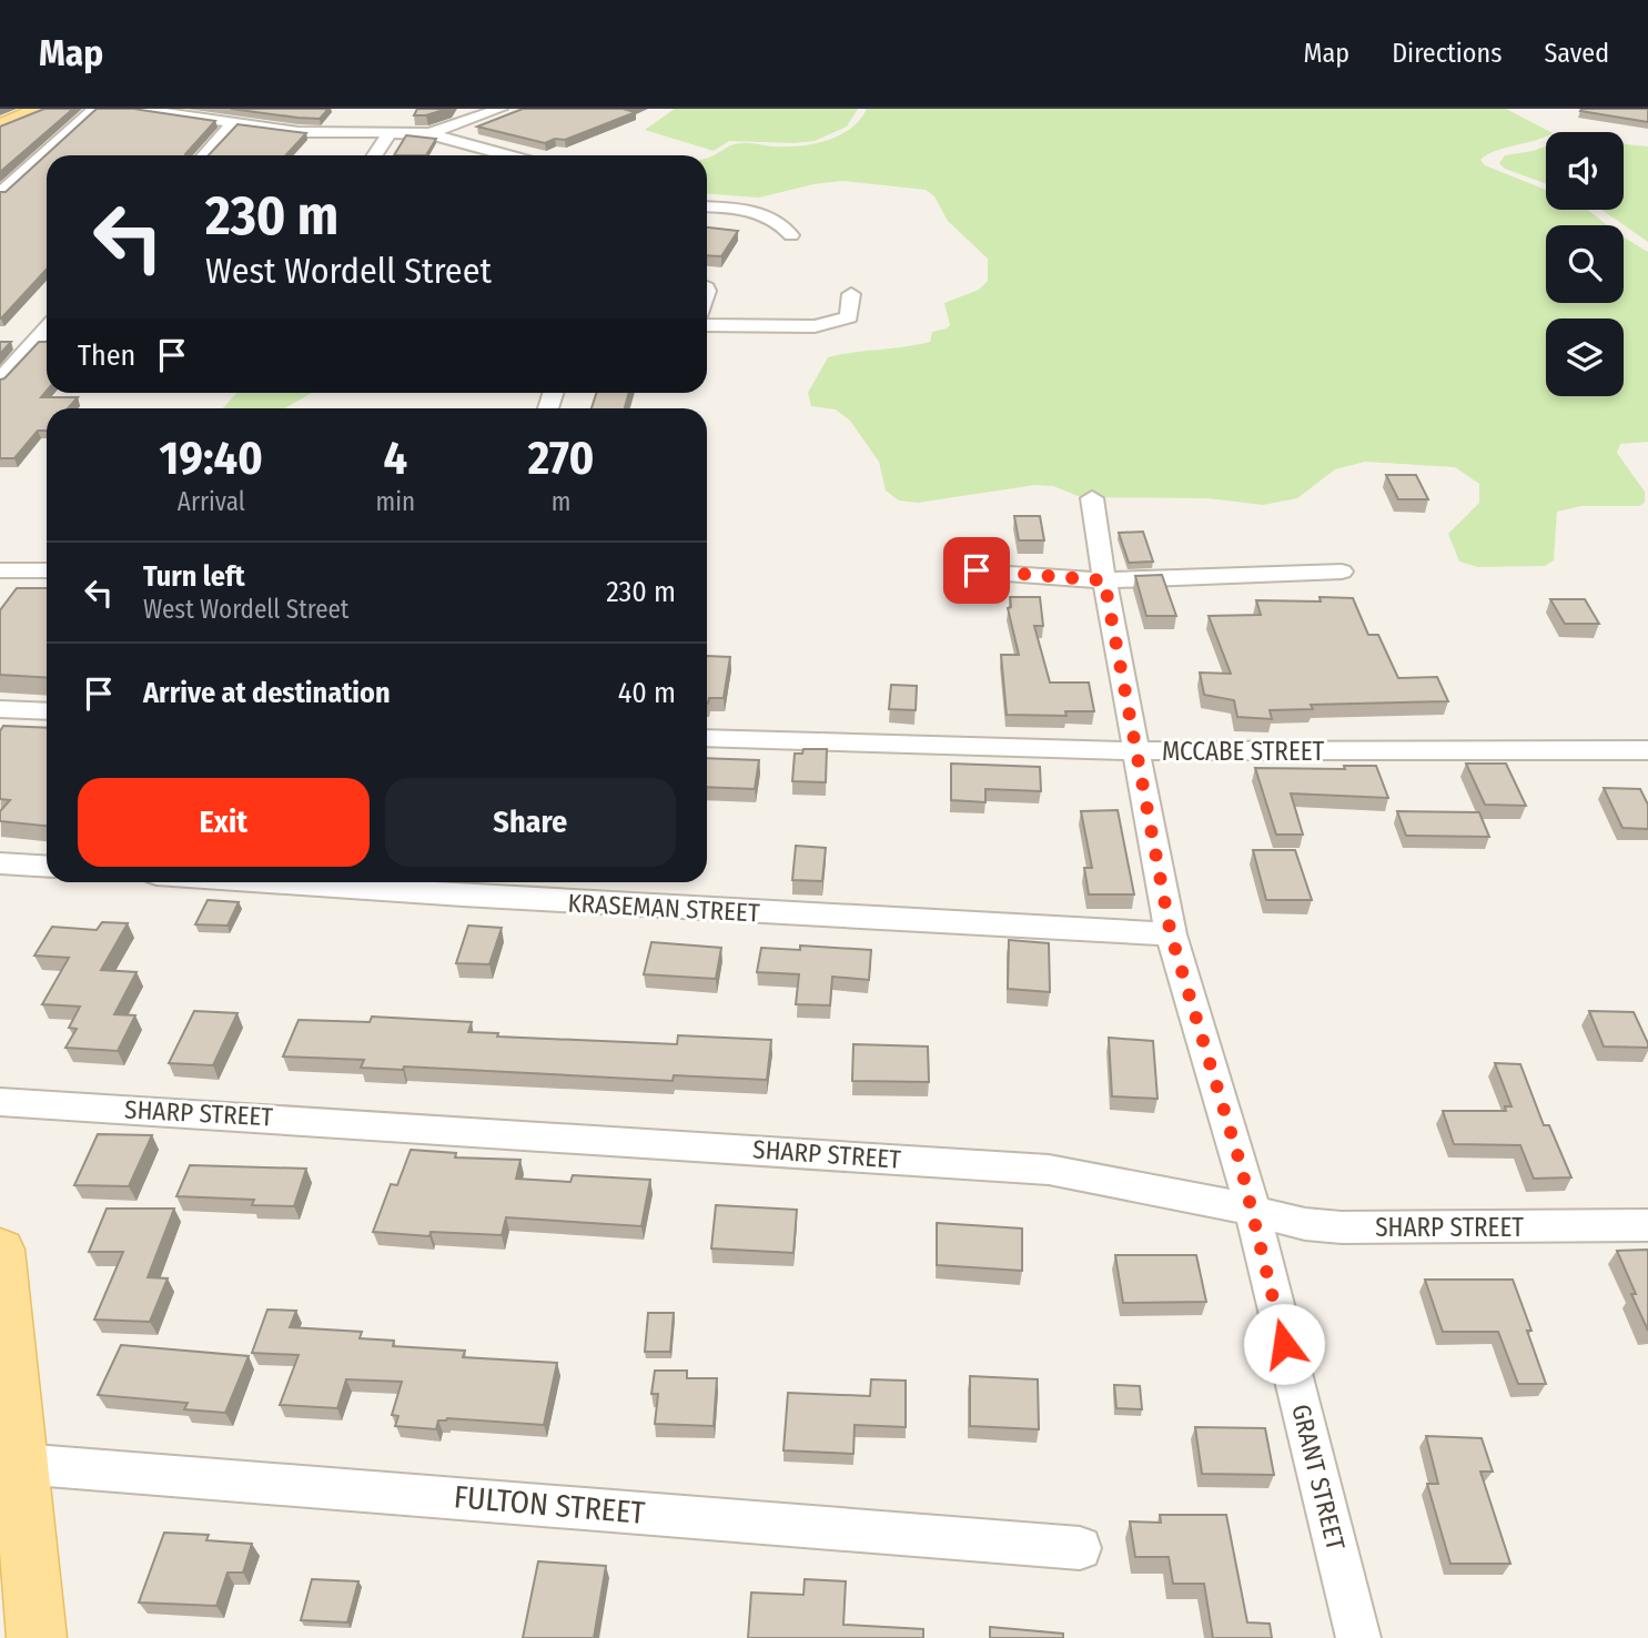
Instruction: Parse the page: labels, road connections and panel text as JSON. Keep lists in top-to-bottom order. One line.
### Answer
{"streets":{"street":["MCCABE STREET","KRASEMAN STREET","SHARP STREET","GRANT STREET","FULTON STREET"]},"crossings":[["MCCABE STREET","GRANT STREET"],["KRASEMAN STREET","GRANT STREET"],["SHARP STREET","GRANT STREET"]],"page":{"header":"Map","nav":["Map","Directions","Saved"],"turn":["230 m","West Wordell Street"],"then":"Then","eta":["19:40","Arrival","4","min","270","m"],"list":[{"name":"Turn left","note":"West Wordell Street","value":"230 m"},{"name":"Arrive at destination","value":"40 m"}],"buttons":["Exit","Share"]}}
